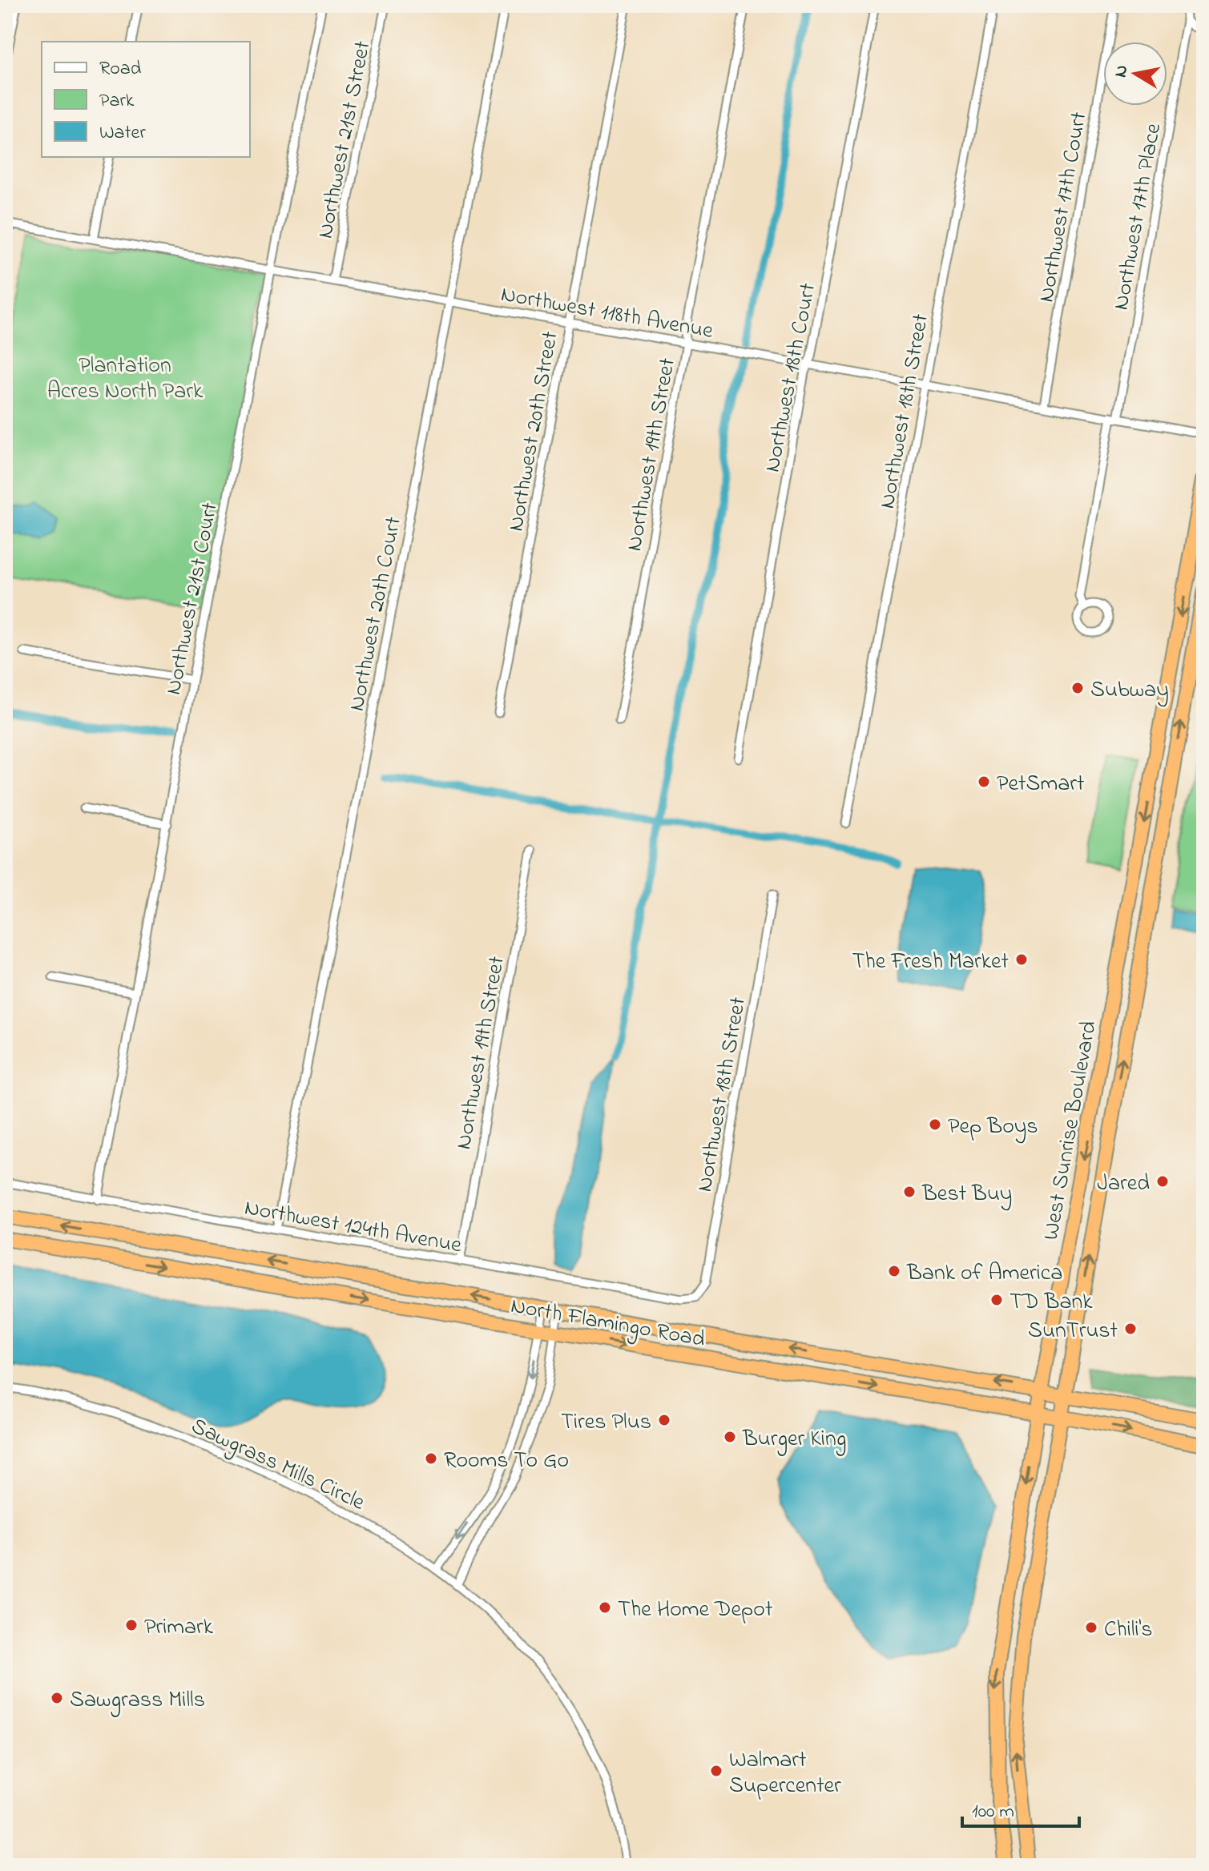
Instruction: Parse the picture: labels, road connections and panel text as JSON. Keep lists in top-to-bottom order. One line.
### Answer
{"streets":{"highway":["West Sunrise Boulevard","North Flamingo Road"],"street":["Northwest 21st Street","Northwest 17th Court","Northwest 17th Place","Northwest 118th Avenue","Northwest 18th Court","Northwest 18th Street","Northwest 20th Street","Northwest 19th Street","Northwest 21st Court","Northwest 20th Court","Northwest 124th Avenue","Sawgrass Mills Circle"]},"crossings":[["Northwest 21st Street","Northwest 118th Avenue"],["Northwest 17th Court","Northwest 118th Avenue"],["Northwest 17th Place","Northwest 118th Avenue"],["Northwest 118th Avenue","Northwest 18th Court"],["Northwest 118th Avenue","Northwest 18th Street"],["Northwest 118th Avenue","Northwest 20th Street"],["Northwest 118th Avenue","Northwest 19th Street"],["Northwest 118th Avenue","Northwest 21st Court"],["Northwest 118th Avenue","Northwest 20th Court"],["Northwest 18th Street","Northwest 124th Avenue"],["Northwest 19th Street","Northwest 124th Avenue"],["Northwest 21st Court","Northwest 124th Avenue"],["Northwest 20th Court","Northwest 124th Avenue"],["West Sunrise Boulevard","North Flamingo Road"]],"parks":["Plantation Acres North Park"],"places":["Subway","PetSmart","The Fresh Market","Pep Boys","Jared","Best Buy","Bank of America","TD Bank","SunTrust","Tires Plus","Burger King","Rooms To Go","The Home Depot","Primark","Chili's","Sawgrass Mills","Walmart Supercenter"],"legend":["Road","Park","Water"],"scale_bar":"100 m","north":"left"}
